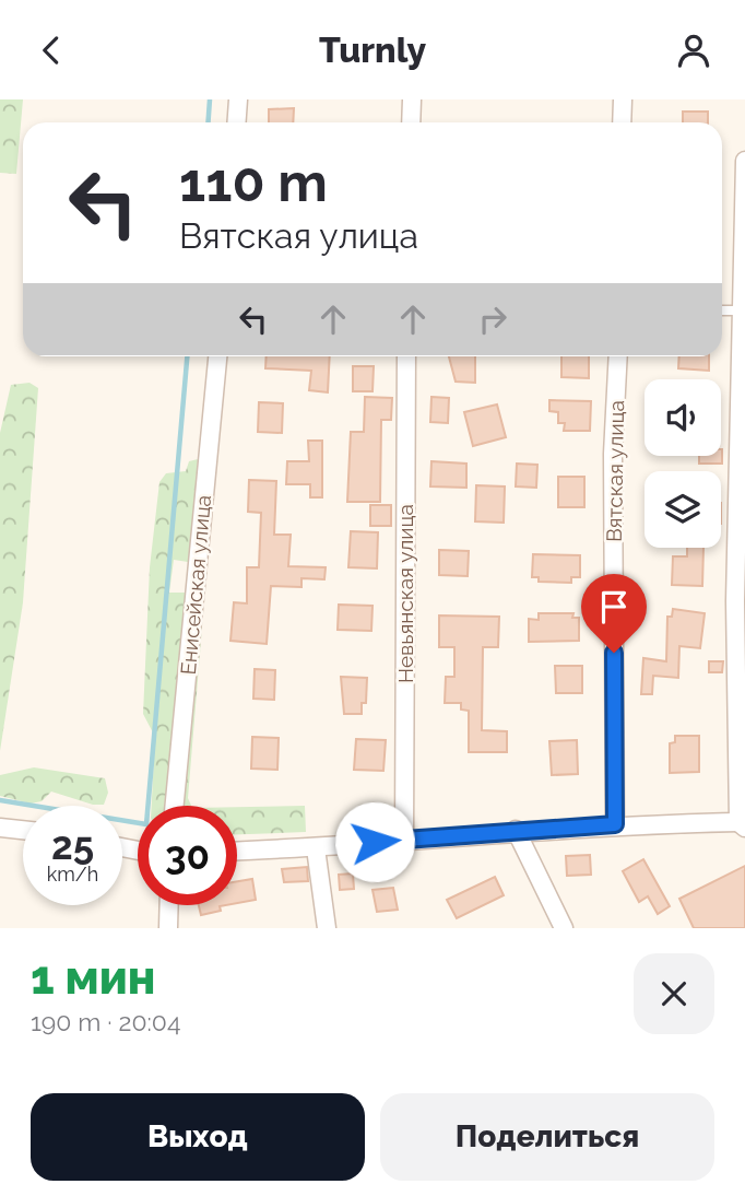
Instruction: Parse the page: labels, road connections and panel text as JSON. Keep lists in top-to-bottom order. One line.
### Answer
{"streets":{"street":["Вятская улица","Енисейская улица","Невьянская улица"]},"page":{"header":"Turnly","turn":["110 m","Вятская улица"],"speed":"25 km/h","limit":"30","heading":["1 мин","190 m · 20:04"],"buttons":["Выход","Поделиться"]}}
